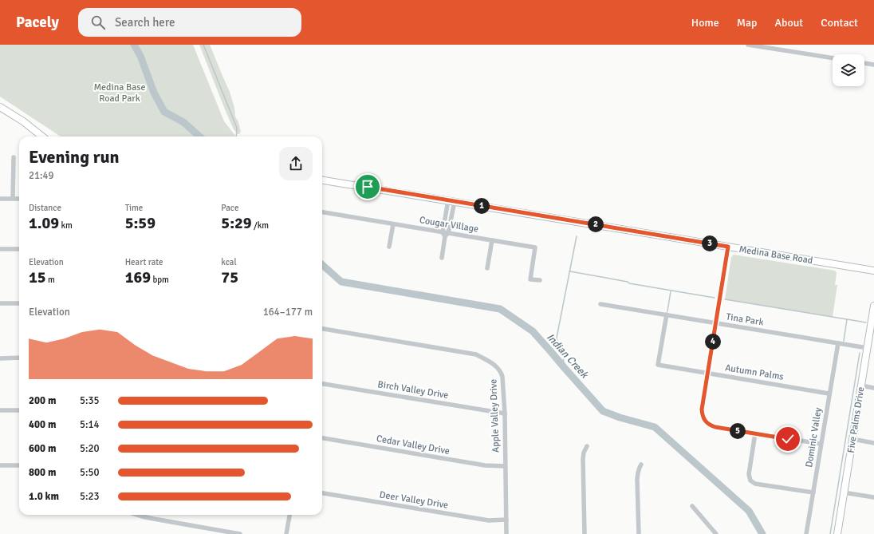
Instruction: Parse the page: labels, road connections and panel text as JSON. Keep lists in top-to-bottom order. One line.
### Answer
{"streets":{"street":["Cougar Village","Medina Base Road","Tina Park","Autumn Palms","Birch Valley Drive","Apple Valley Drive","Five Palms Drive","Dominic Valley","Cedar Valley Drive","Deer Valley Drive"]},"crossings":[["Tina Park","Autumn Palms"],["Tina Park","Five Palms Drive"],["Tina Park","Dominic Valley"],["Autumn Palms","Dominic Valley"],["Birch Valley Drive","Apple Valley Drive"],["Apple Valley Drive","Cedar Valley Drive"],["Apple Valley Drive","Deer Valley Drive"]],"water":["Indian Creek"],"parks":["Medina Base Road Park"],"page":{"header":"Pacely","search":"Search here","nav":["Home","Map","About","Contact"],"heading":["Evening run","21:49"],"stats":[["Distance","1.09 km"],["Time","5:59"],["Pace","5:29 /km"],["Elevation","15 m"],["Heart rate","169 bpm"],["kcal","75"]],"pins":["1","2","3","4","5"],"chart":["Elevation","164–177 m"],"list":[{"name":"200 m","note":"5:35"},{"name":"400 m","note":"5:14"},{"name":"600 m","note":"5:20"},{"name":"800 m","note":"5:50"},{"name":"1.0 km","note":"5:23"}]}}
